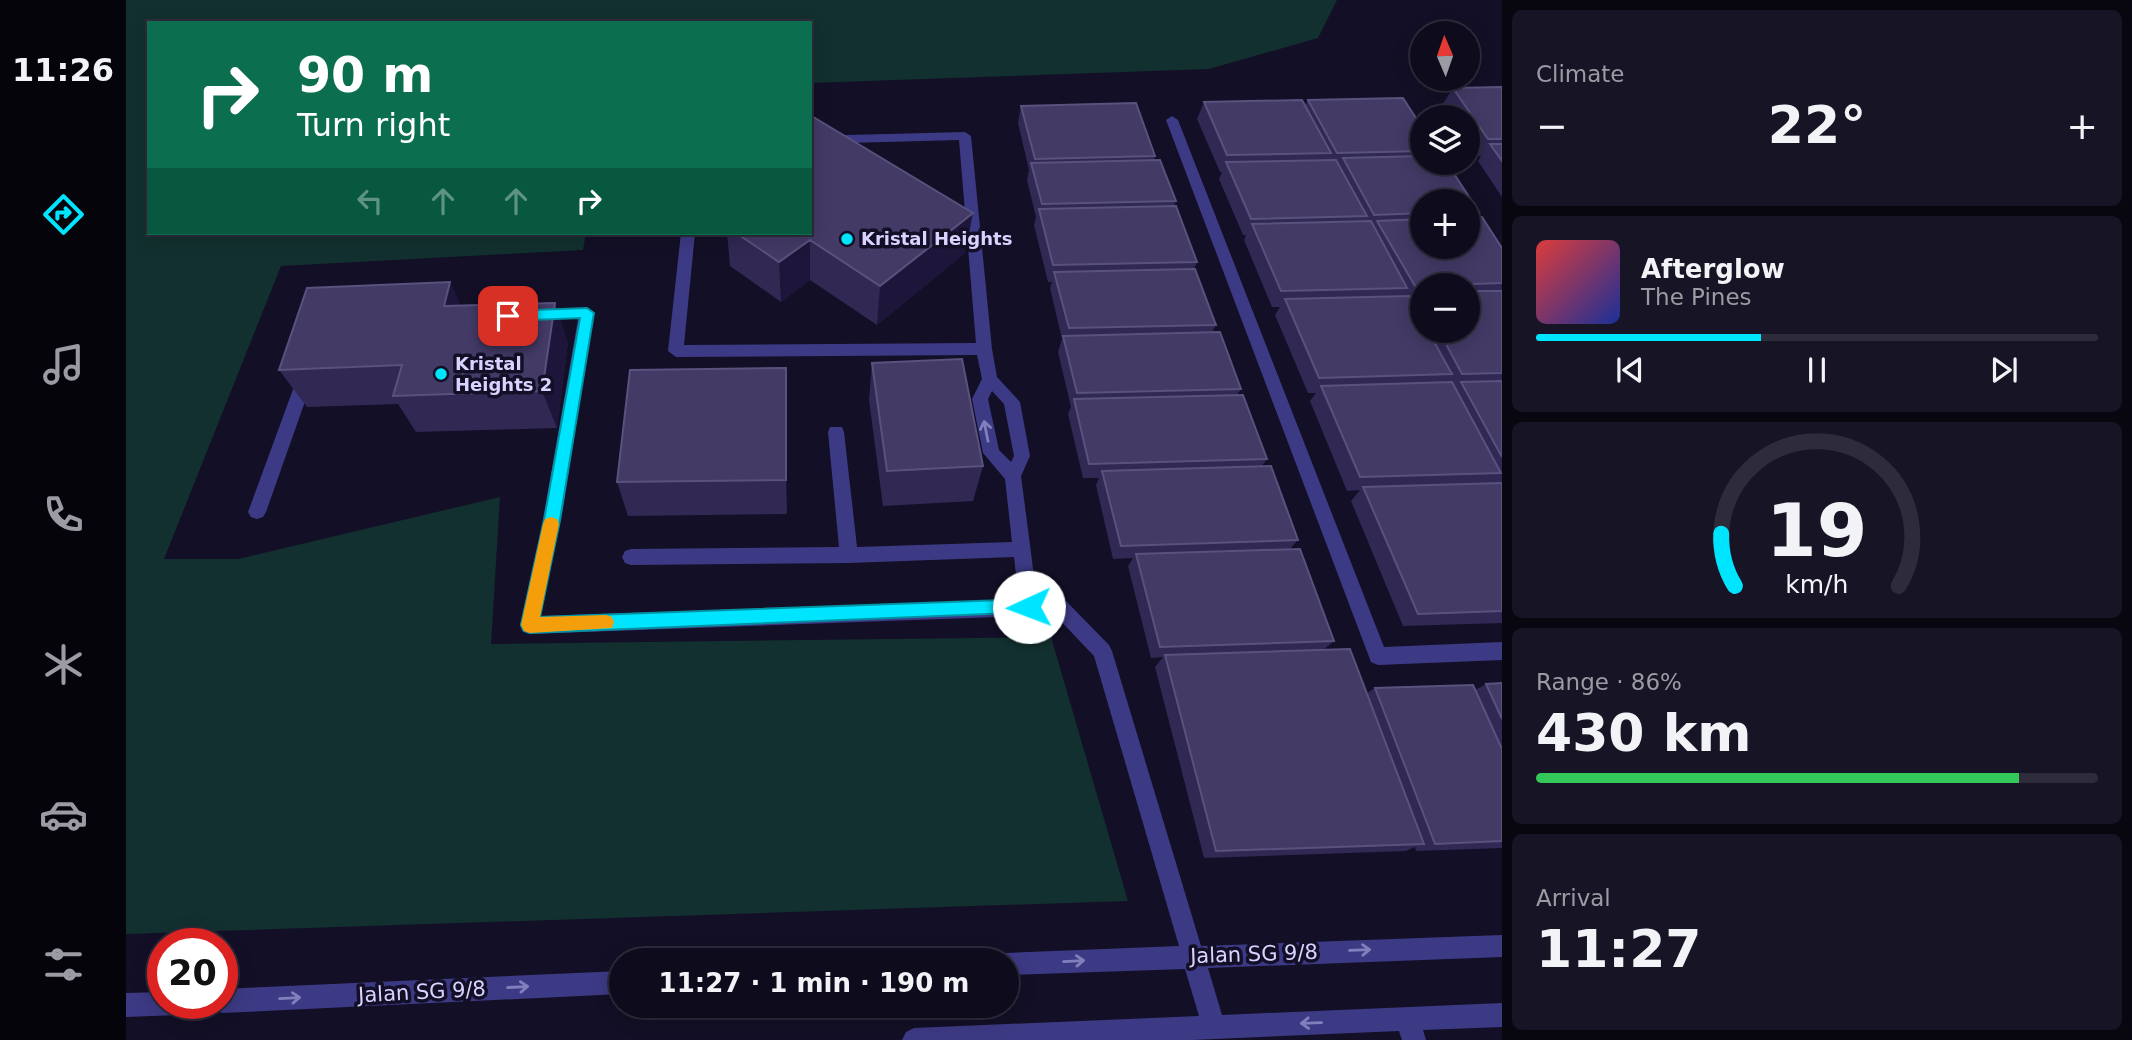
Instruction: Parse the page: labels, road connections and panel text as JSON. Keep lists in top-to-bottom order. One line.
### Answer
{"streets":{"street":["Jalan SG 9/8"]},"places":["Kristal Heights","Kristal Heights 2"],"north":"top","page":{"tabs":"11:26","tile":["Climate",["Range · 86%","430 km"],["Arrival","11:27"]],"map_buttons":["+","−"],"turn":["90 m","Turn right"],"heat":["−","22°","+"],"song":["Afterglow","The Pines"],"limit":"20","trip":"11:27 · 1 min · 190 m","gauge":["19","km/h"]}}
